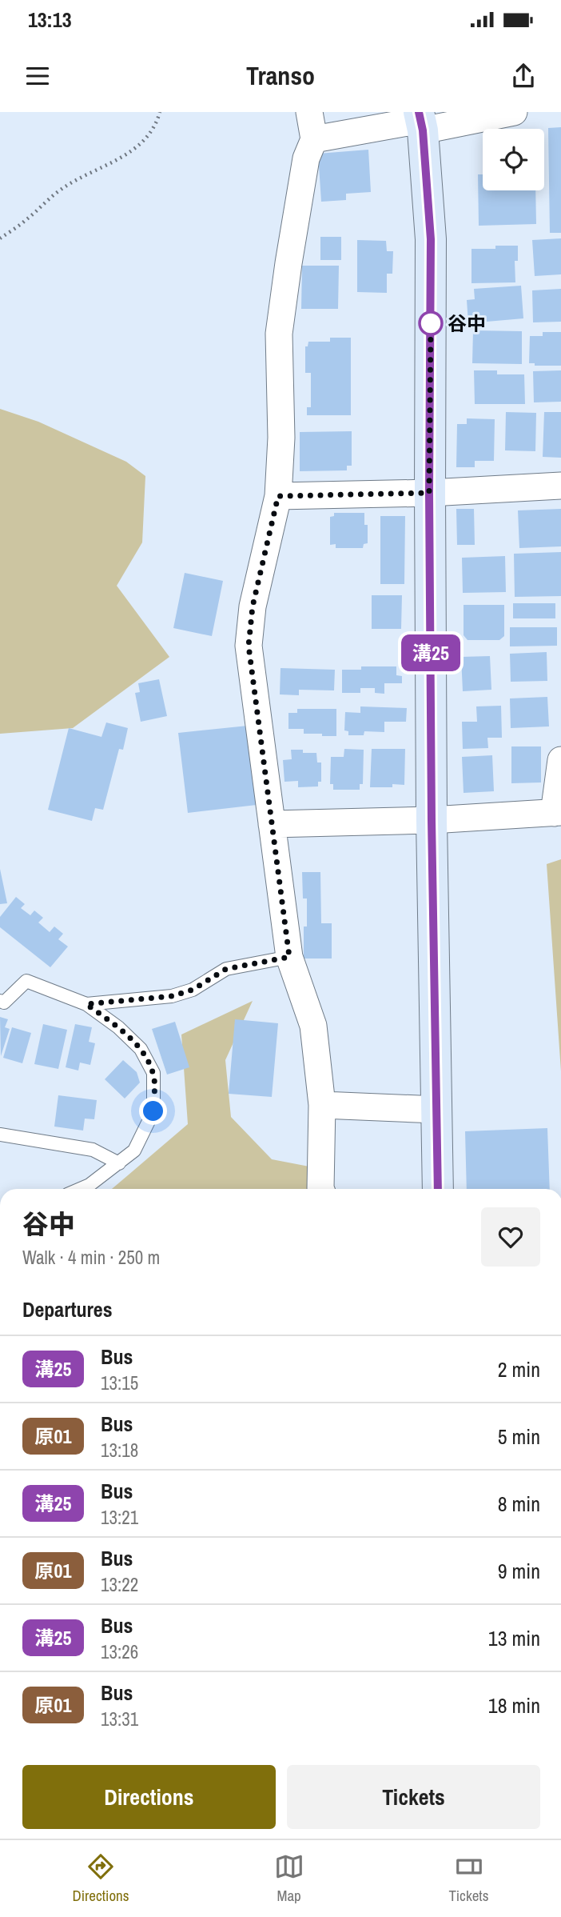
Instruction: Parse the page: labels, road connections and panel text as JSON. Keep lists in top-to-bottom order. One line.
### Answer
{"places":["谷中"],"lines":["bus line 溝25"],"page":{"status":"13:13","header":"Transo","on_map":"溝25","heading":[["谷中","Walk · 4 min · 250 m"],"Departures"],"list":[{"mark":"溝25","name":"Bus","note":"13:15","value":"2 min"},{"mark":"原01","name":"Bus","note":"13:18","value":"5 min"},{"mark":"溝25","name":"Bus","note":"13:21","value":"8 min"},{"mark":"原01","name":"Bus","note":"13:22","value":"9 min"},{"mark":"溝25","name":"Bus","note":"13:26","value":"13 min"},{"mark":"原01","name":"Bus","note":"13:31","value":"18 min"}],"buttons":["Directions","Tickets"],"tabs":["Directions","Map","Tickets"]}}
